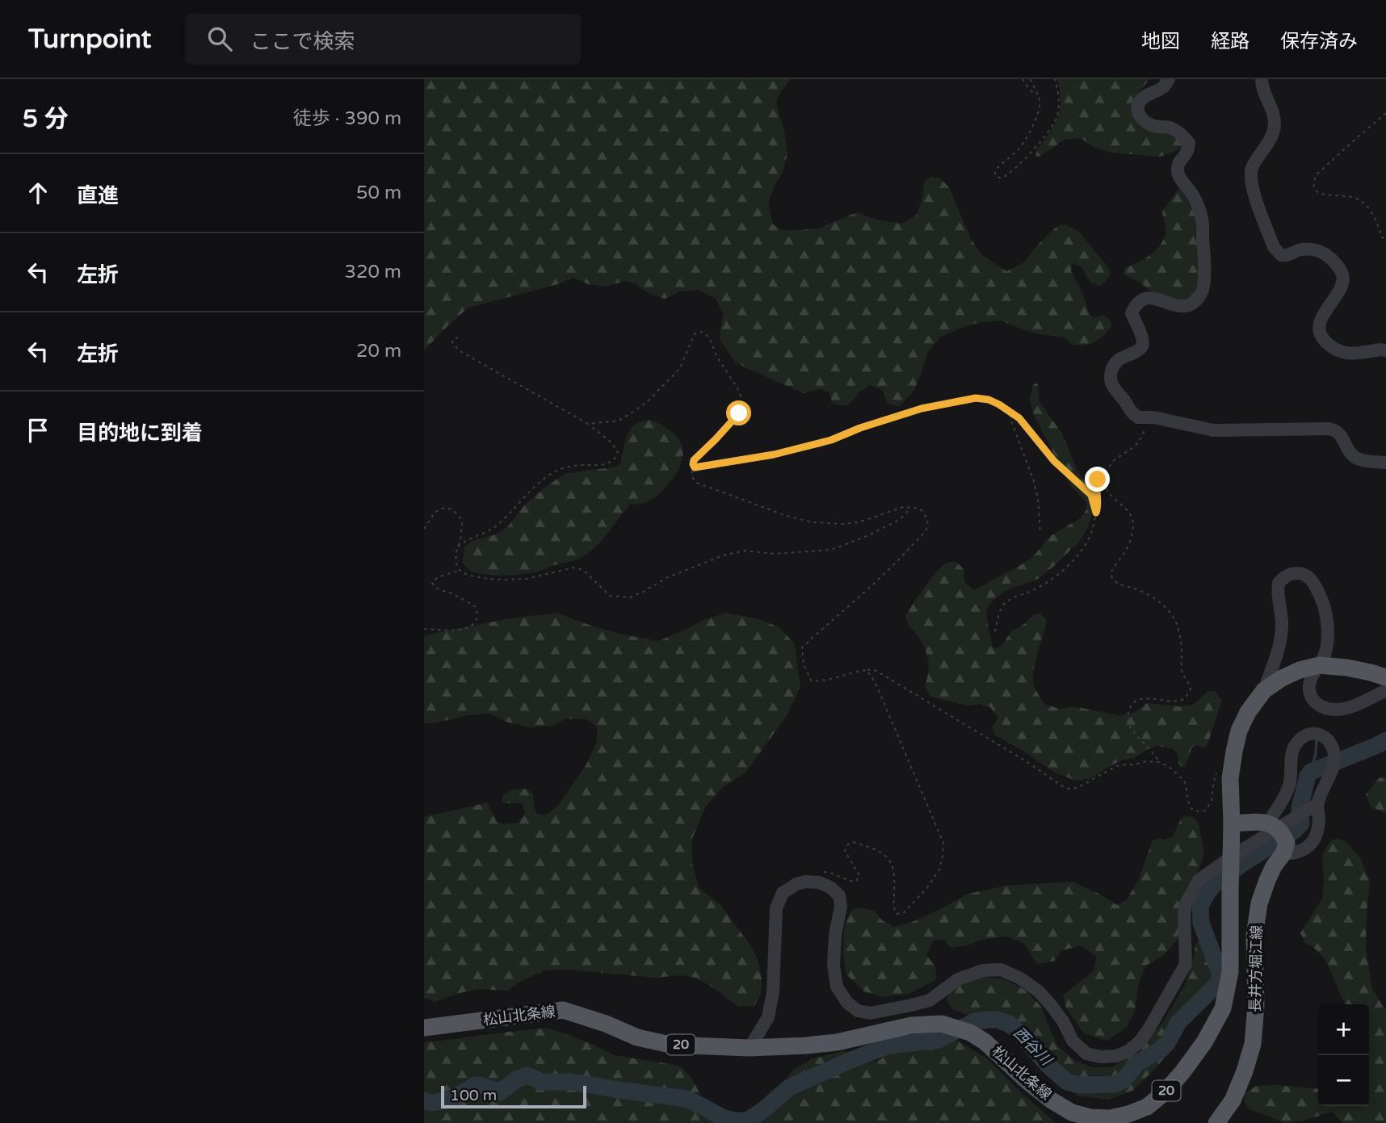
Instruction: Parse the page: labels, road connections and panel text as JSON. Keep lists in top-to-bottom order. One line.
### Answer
{"streets":{"main road":["長井方堀江線","松山北条線","20"]},"water":["西谷川"],"scale_bar":"100 m","page":{"header":"Turnpoint","search":"ここで検索","nav":["地図","経路","保存済み"],"heading":["5 分","徒歩 · 390 m"],"list":[["直進","50 m"],["左折","320 m"],["左折","20 m"],"目的地に到着"],"map_buttons":["+","−"],"scale":"100 m"}}
